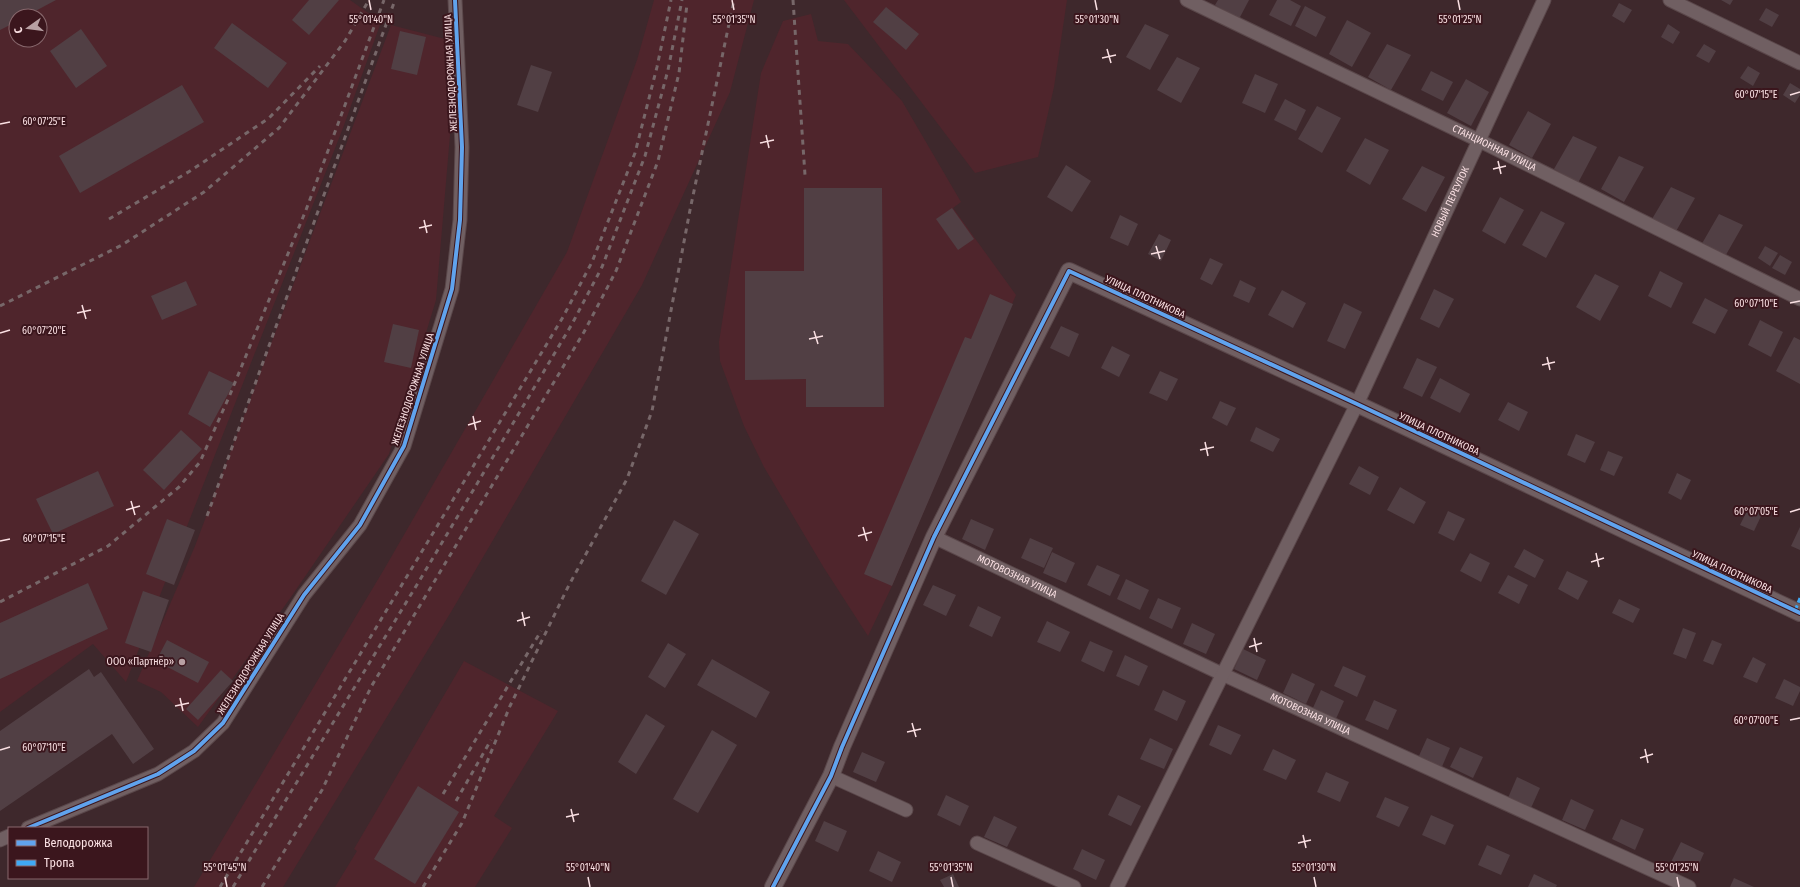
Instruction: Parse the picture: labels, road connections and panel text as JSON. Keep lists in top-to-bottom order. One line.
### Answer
{"streets":{"street":["ЖЕЛЕЗНОДОРОЖНАЯ УЛИЦА","СТАНЦИОННАЯ УЛИЦА","НОВЫЙ ПЕРЕУЛОК","УЛИЦА ПЛОТНИКОВА","МОТОВОЗНАЯ УЛИЦА"]},"crossings":[["СТАНЦИОННАЯ УЛИЦА","НОВЫЙ ПЕРЕУЛОК"],["НОВЫЙ ПЕРЕУЛОК","УЛИЦА ПЛОТНИКОВА"],["НОВЫЙ ПЕРЕУЛОК","МОТОВОЗНАЯ УЛИЦА"],["УЛИЦА ПЛОТНИКОВА","МОТОВОЗНАЯ УЛИЦА"]],"places":["ООО «Партнёр»"],"legend":["Велодорожка","Тропа"],"north":"left","coordinates":["55°01'40\"N","55°01'35\"N","55°01'30\"N","55°01'25\"N","60°07'15\"E","60°07'25\"E","60°07'10\"E","60°07'20\"E","60°07'05\"E","60°07'00\"E","55°01'45\"N"]}
